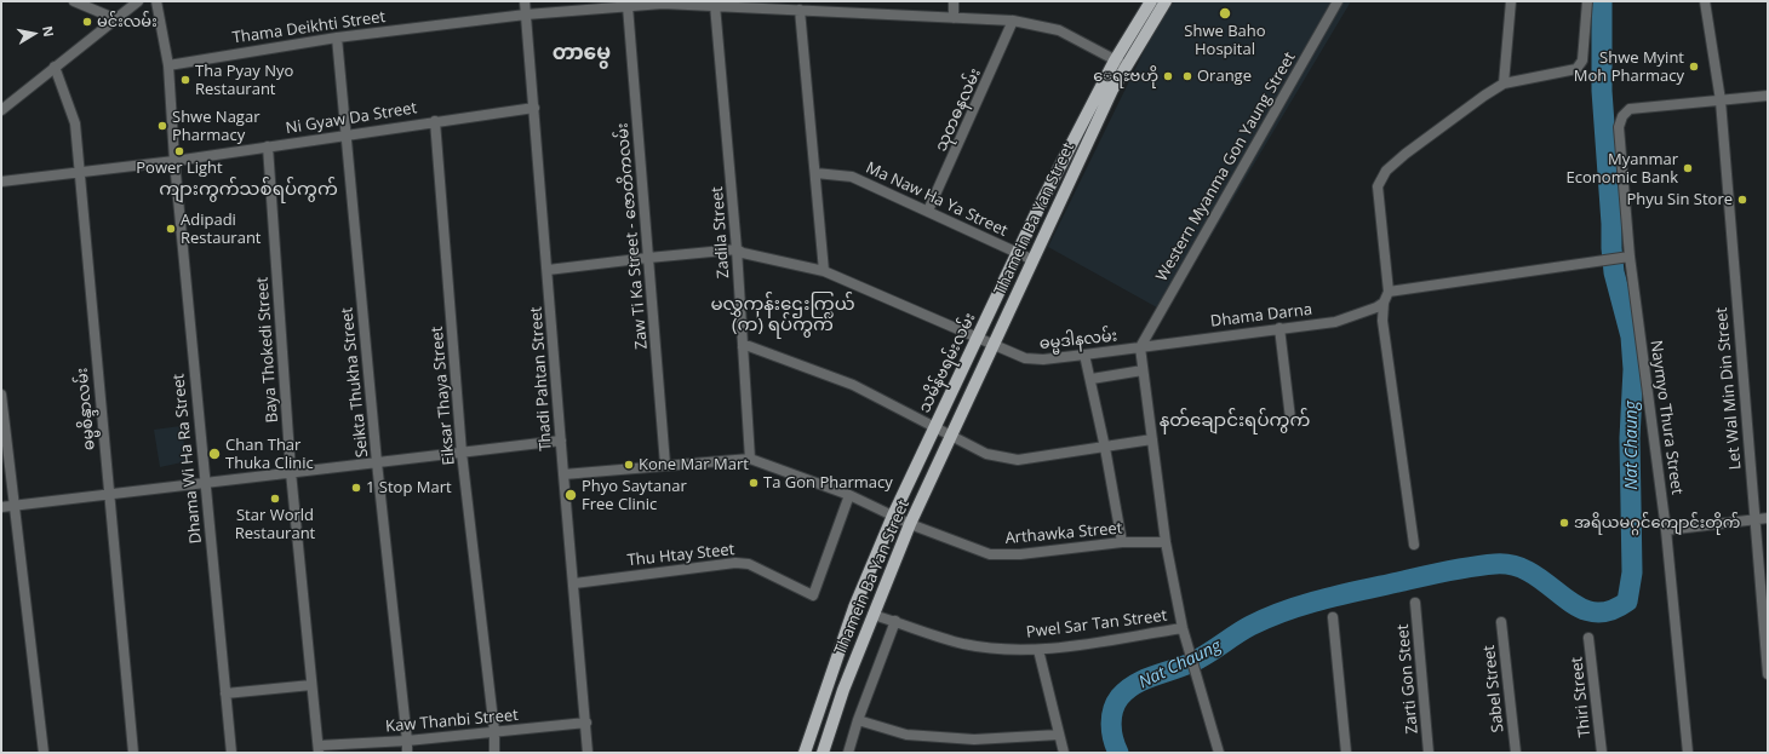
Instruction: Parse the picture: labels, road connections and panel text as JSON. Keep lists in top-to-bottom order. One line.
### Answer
{"streets":{"main road":["Thamein Ba Yan Street","သမိန်ဗရမ်းလမ်း"],"street":["Thama Deikhti Street","သုတဓနလမ်း","Ni Gyaw Da Street","Western Myanma Gon Yaung Street","Ma Naw Ha Ya Street","Zadila Street","Zaw Ti Ka Street - ဇောတိကလမ်း","Dhama Darna","ဓမ္မဒါနလမ်း","Baya Thokedi Street","Thadi Pahtan Street","Seikta Thukha Street","Let Wal Min Din Street","Eiksar Thaya Street","ဓမ္မစိန္ဒာလမ်း","Naymyo Thura Street","Dhama Wi Ha Ra Street","Arthawka Street","Thu Htay Steet","Pwel Sar Tan Street","Zarti Gon Steet","Sabel Street","Thiri Street","Kaw Thanbi Street"]},"crossings":[["Thama Deikhti Street","သုတဓနလမ်း"],["Thama Deikhti Street","Thamein Ba Yan Street"],["Thama Deikhti Street","Zadila Street"],["Thama Deikhti Street","Zaw Ti Ka Street - ဇောတိကလမ်း"],["Thama Deikhti Street","သမိန်ဗရမ်းလမ်း"],["Thama Deikhti Street","Thadi Pahtan Street"],["Thama Deikhti Street","Seikta Thukha Street"],["Thama Deikhti Street","Dhama Wi Ha Ra Street"],["သုတဓနလမ်း","Ma Naw Ha Ya Street"],["Ni Gyaw Da Street","Baya Thokedi Street"],["Ni Gyaw Da Street","Thadi Pahtan Street"],["Ni Gyaw Da Street","Seikta Thukha Street"],["Ni Gyaw Da Street","Eiksar Thaya Street"],["Ni Gyaw Da Street","ဓမ္မစိန္ဒာလမ်း"],["Ni Gyaw Da Street","Dhama Wi Ha Ra Street"],["Western Myanma Gon Yaung Street","Dhama Darna"],["Western Myanma Gon Yaung Street","ဓမ္မဒါနလမ်း"],["Ma Naw Ha Ya Street","Thamein Ba Yan Street"],["Ma Naw Ha Ya Street","သမိန်ဗရမ်းလမ်း"],["Thamein Ba Yan Street","ဓမ္မဒါနလမ်း"],["Thamein Ba Yan Street","သမိန်ဗရမ်းလမ်း"],["Thamein Ba Yan Street","Arthawka Street"],["Thamein Ba Yan Street","Pwel Sar Tan Street"],["Zadila Street","ဓမ္မဒါနလမ်း"],["Zadila Street","Arthawka Street"],["Dhama Darna","ဓမ္မဒါနလမ်း"],["ဓမ္မဒါနလမ်း","သမိန်ဗရမ်းလမ်း"],["Baya Thokedi Street","Kaw Thanbi Street"],["သမိန်ဗရမ်းလမ်း","Arthawka Street"],["Thadi Pahtan Street","Thu Htay Steet"],["Thadi Pahtan Street","Kaw Thanbi Street"],["Seikta Thukha Street","Kaw Thanbi Street"],["Let Wal Min Din Street","Naymyo Thura Street"],["Eiksar Thaya Street","Kaw Thanbi Street"],["Arthawka Street","Thu Htay Steet"]],"districts":["တာမွေ","ကျားကွက်သစ်ရပ်ကွက်","မလွှကုန်းဌေးကြွယ် (က) ရပ်ကွက်","နတ်ချောင်းရပ်ကွက်"],"water":["Nat Chaung"],"places":["Shwe Baho Hospital","မင်းလမ်း","Shwe Myint Moh Pharmacy","ေရႊဗဟို","Orange","Tha Pyay Nyo Restaurant","Shwe Nagar Pharmacy","Power Light","Myanmar Economic Bank","Phyu Sin Store","Adipadi Restaurant","Chan Thar Thuka Clinic","Kone Mar Mart","Ta Gon Pharmacy","1 Stop Mart","Phyo Saytanar Free Clinic","Star World Restaurant","အရိယမဂ္ဂင်ကျောင်းတိုက်"],"north":"right"}
